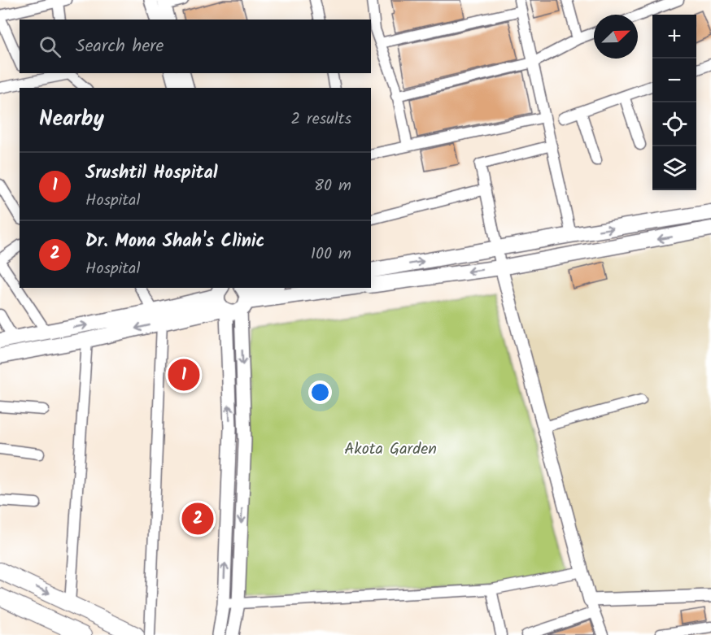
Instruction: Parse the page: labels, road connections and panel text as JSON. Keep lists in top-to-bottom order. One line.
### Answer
{"parks":["Akota Garden"],"north":"top right","page":{"map_buttons":["+","−"],"search":"Search here","heading":["Nearby","2 results"],"list":[{"mark":"1","name":"Srushtil Hospital","note":"Hospital","value":"80 m"},{"mark":"2","name":"Dr. Mona Shah's Clinic","note":"Hospital","value":"100 m"}],"pins":["1","2"]}}
